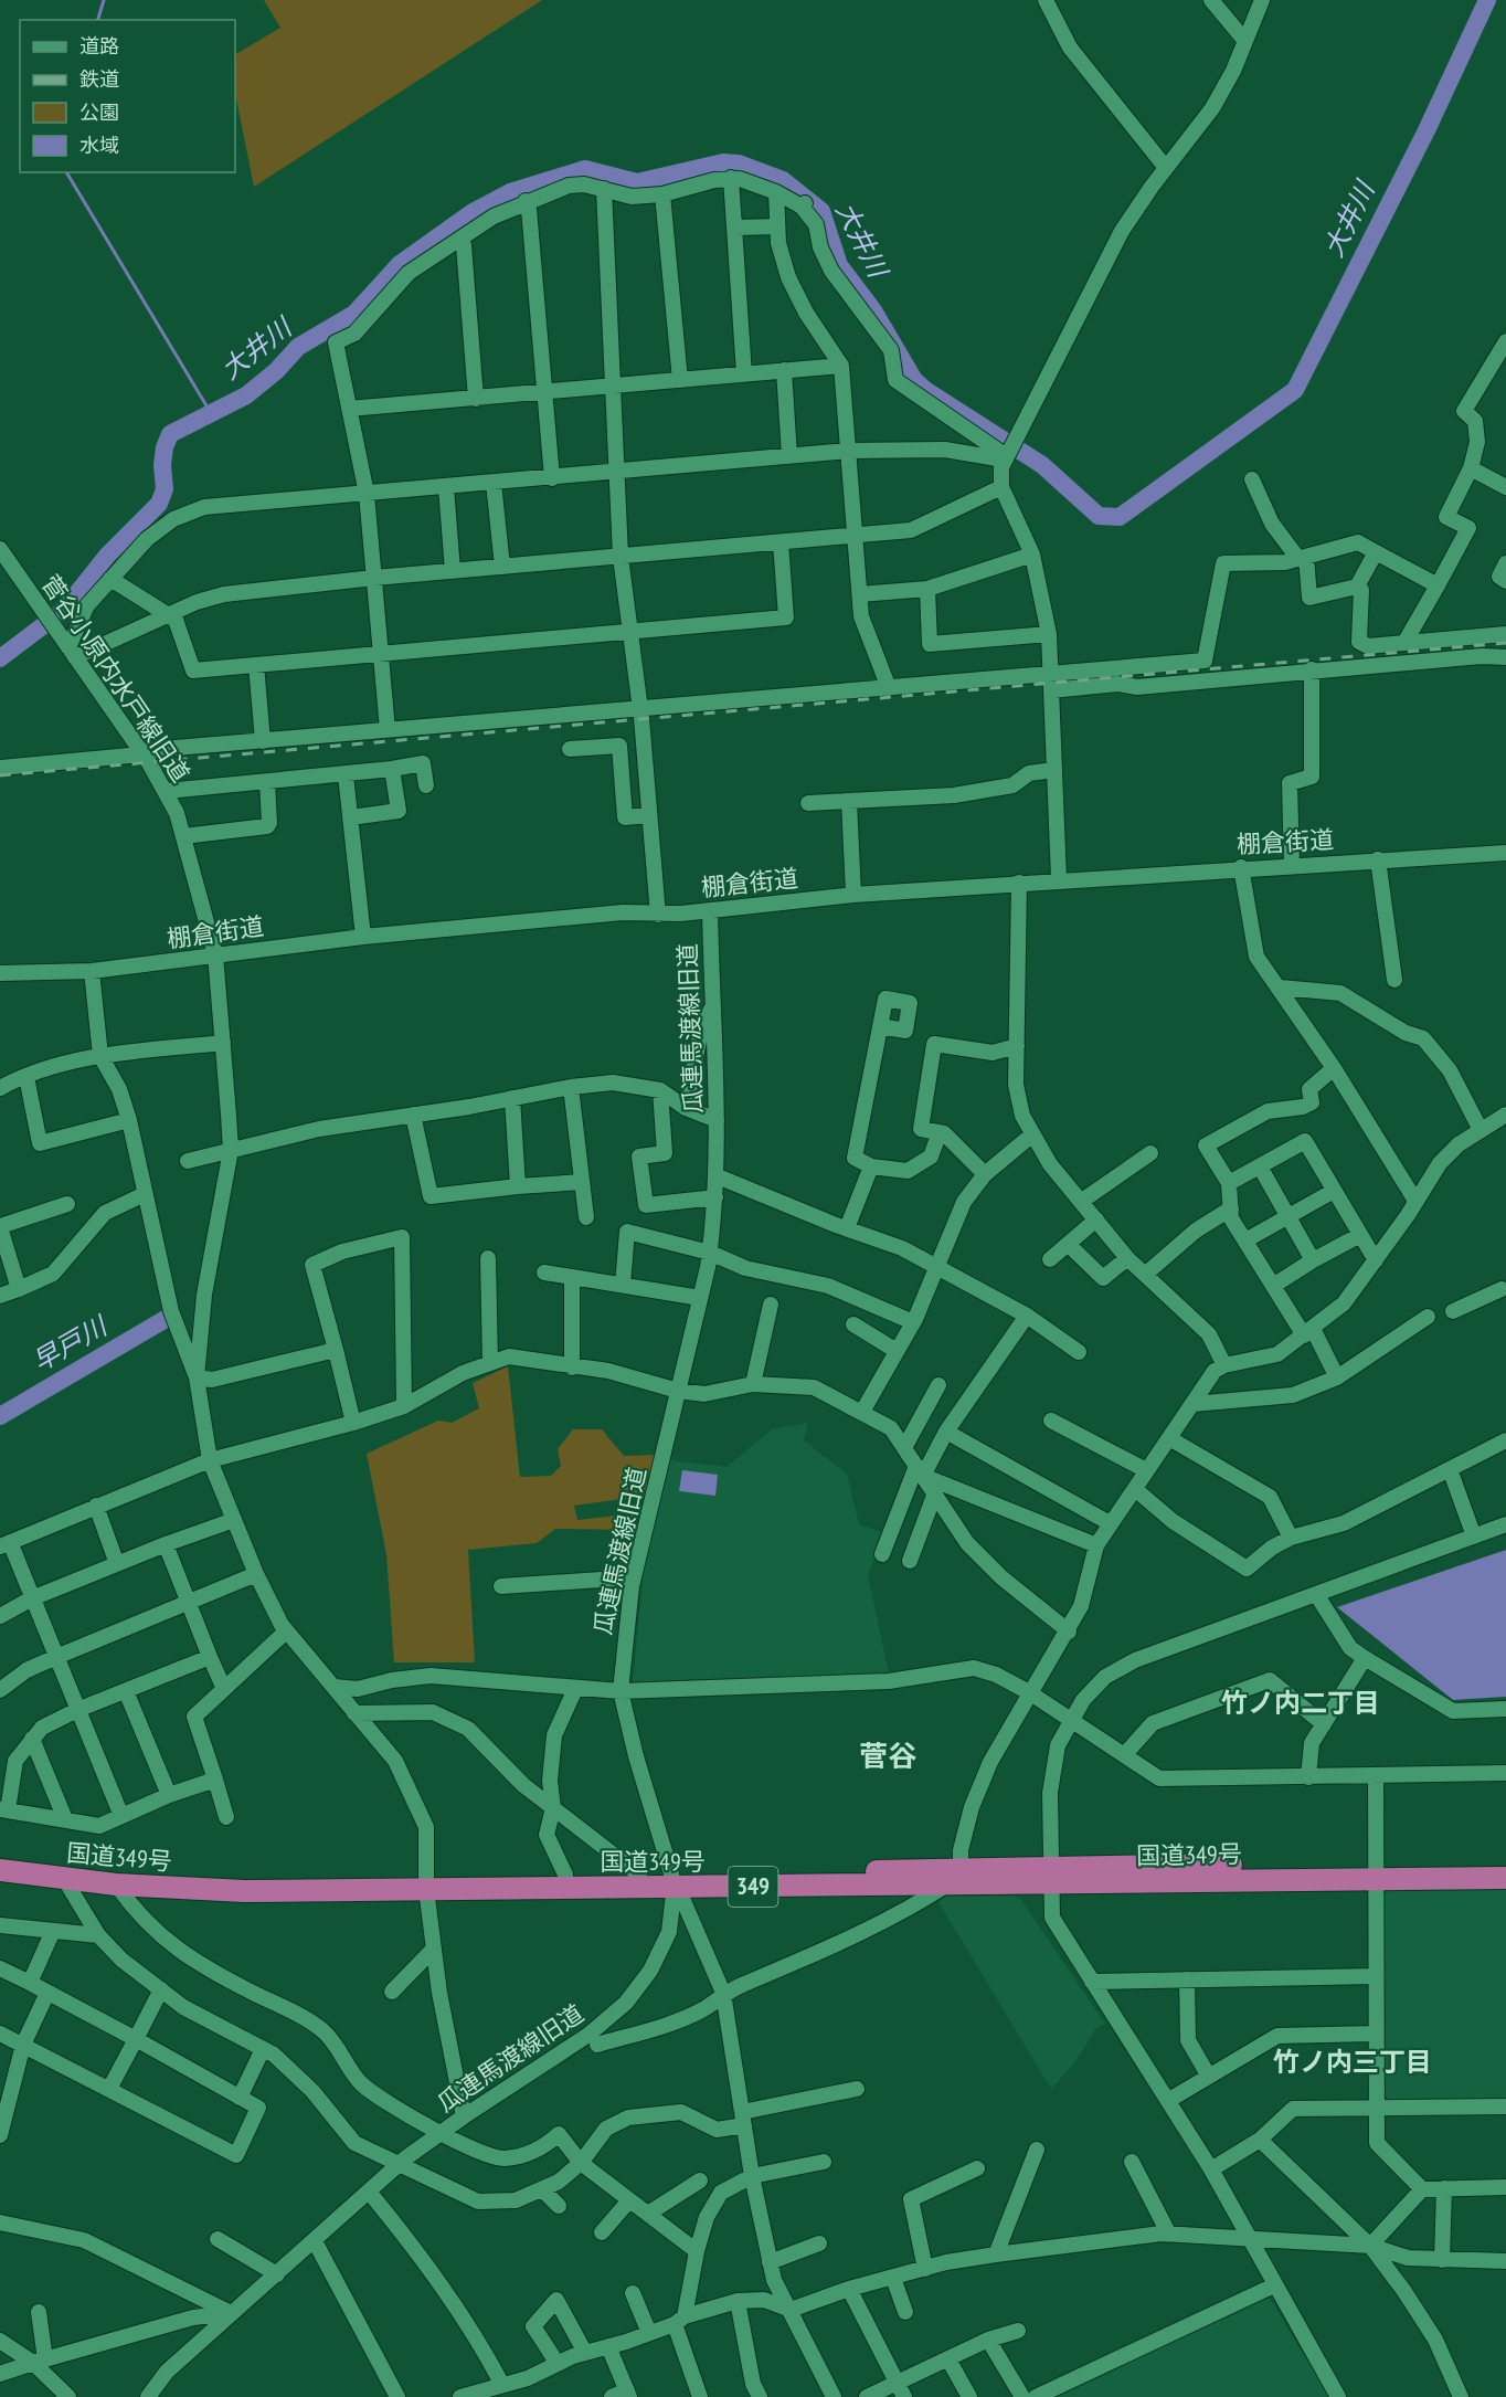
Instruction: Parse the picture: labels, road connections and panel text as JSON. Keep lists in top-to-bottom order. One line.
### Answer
{"streets":{"highway":["国道349号","349"],"street":["菅谷小原内水戸線旧道","棚倉街道","瓜連馬渡線旧道"]},"crossings":[["菅谷小原内水戸線旧道","棚倉街道"],["棚倉街道","瓜連馬渡線旧道"],["瓜連馬渡線旧道","国道349号"]],"districts":["竹ノ内二丁目","菅谷","竹ノ内三丁目"],"water":["大井川","早戸川"],"legend":["道路","鉄道","公園","水域"]}
